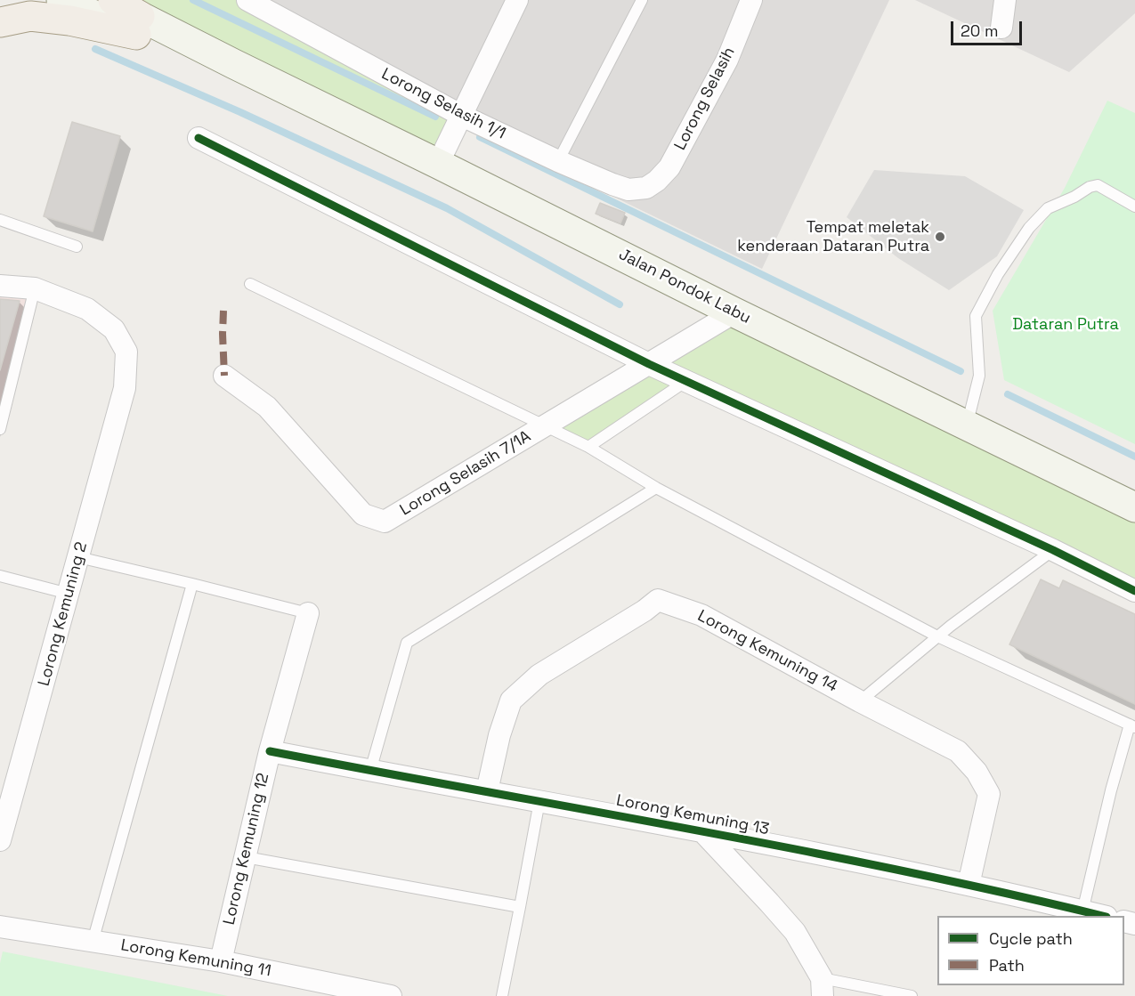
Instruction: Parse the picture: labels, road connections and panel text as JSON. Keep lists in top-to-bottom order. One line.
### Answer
{"streets":{"main road":["Jalan Pondok Labu"],"street":["Lorong Selasih","Lorong Selasih 1/1","Lorong Selasih 7/1A","Lorong Kemuning 2","Lorong Kemuning 14","Lorong Kemuning 13","Lorong Kemuning 12","Lorong Kemuning 11"]},"crossings":[["Lorong Selasih","Lorong Selasih 1/1"],["Jalan Pondok Labu","Lorong Selasih 7/1A"],["Lorong Kemuning 14","Lorong Kemuning 13"],["Lorong Kemuning 13","Lorong Kemuning 12"],["Lorong Kemuning 12","Lorong Kemuning 11"]],"parks":["Dataran Putra"],"places":["Tempat meletak kenderaan Dataran Putra"],"legend":["Cycle path","Path"],"scale_bar":"20 m"}
